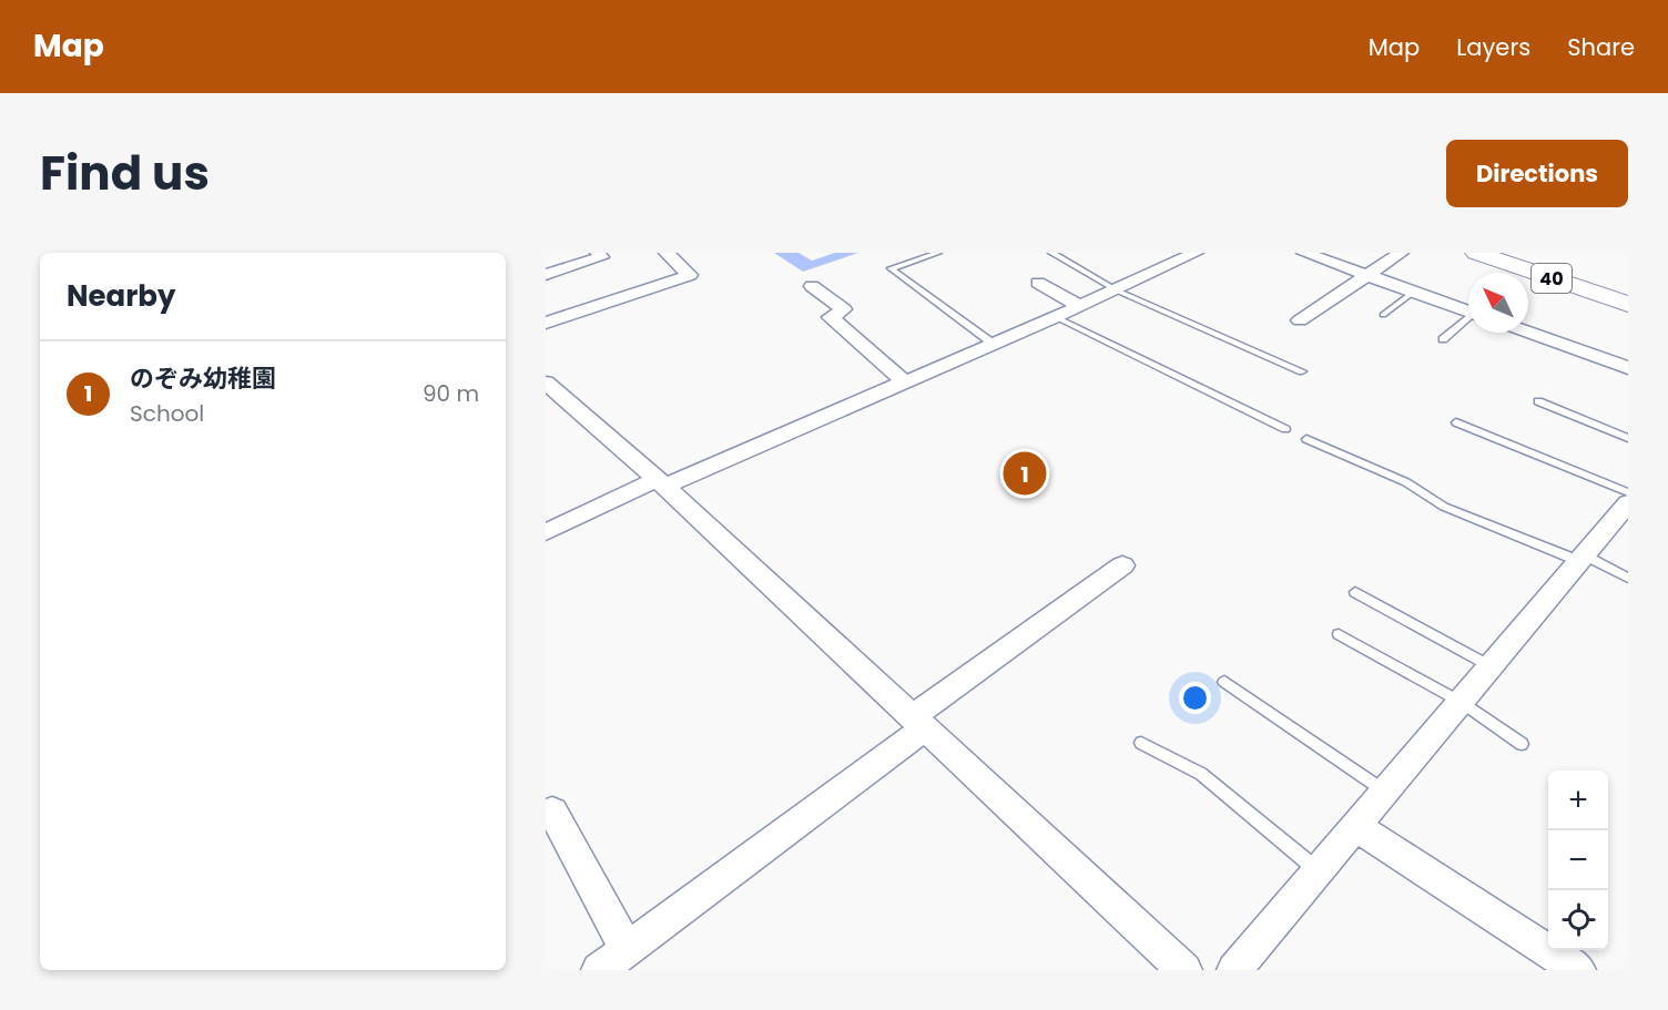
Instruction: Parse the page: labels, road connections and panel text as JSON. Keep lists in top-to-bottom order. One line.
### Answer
{"streets":{"main road":["40"]},"north":"top left","page":{"header":"Map","nav":["Map","Layers","Share"],"title":"Find us","buttons":"Directions","heading":"Nearby","list":[{"mark":"1","name":"のぞみ幼稚園","note":"School","value":"90 m"}],"pins":"1","map_buttons":["+","−"]}}
